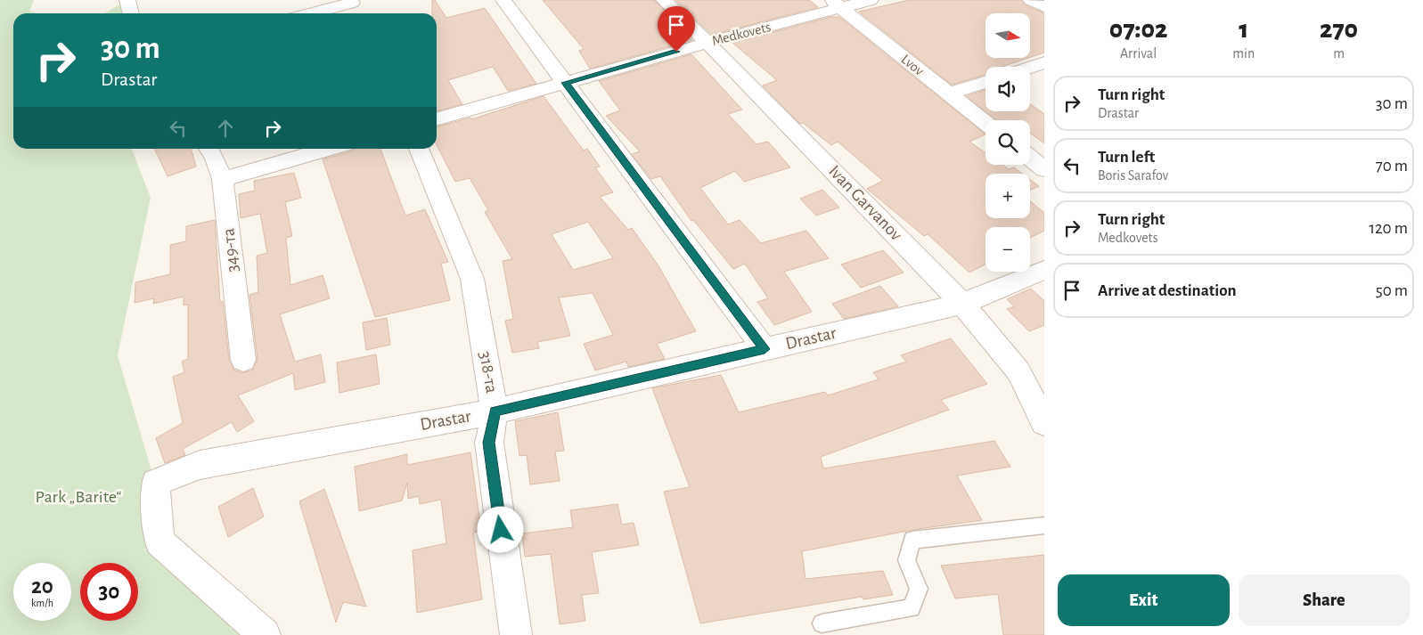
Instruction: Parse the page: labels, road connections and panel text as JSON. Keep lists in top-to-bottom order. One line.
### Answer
{"streets":{"street":["Medkovets","Lvov","Ivan Garvanov","349-та","Drastar","318-та"]},"crossings":[["Medkovets","Lvov"],["Medkovets","Ivan Garvanov"],["Ivan Garvanov","Drastar"],["Drastar","318-та"]],"parks":["Park „Barite“"],"north":"right","page":{"eta":["07:02","Arrival","1","min","270","m"],"map_buttons":["+","−"],"turn":["30 m","Drastar"],"list":[{"name":"Turn right","note":"Drastar","value":"30 m"},{"name":"Turn left","note":"Boris Sarafov","value":"70 m"},{"name":"Turn right","note":"Medkovets","value":"120 m"},{"name":"Arrive at destination","value":"50 m"}],"speed":"20 km/h","limit":"30","buttons":["Exit","Share"]}}
